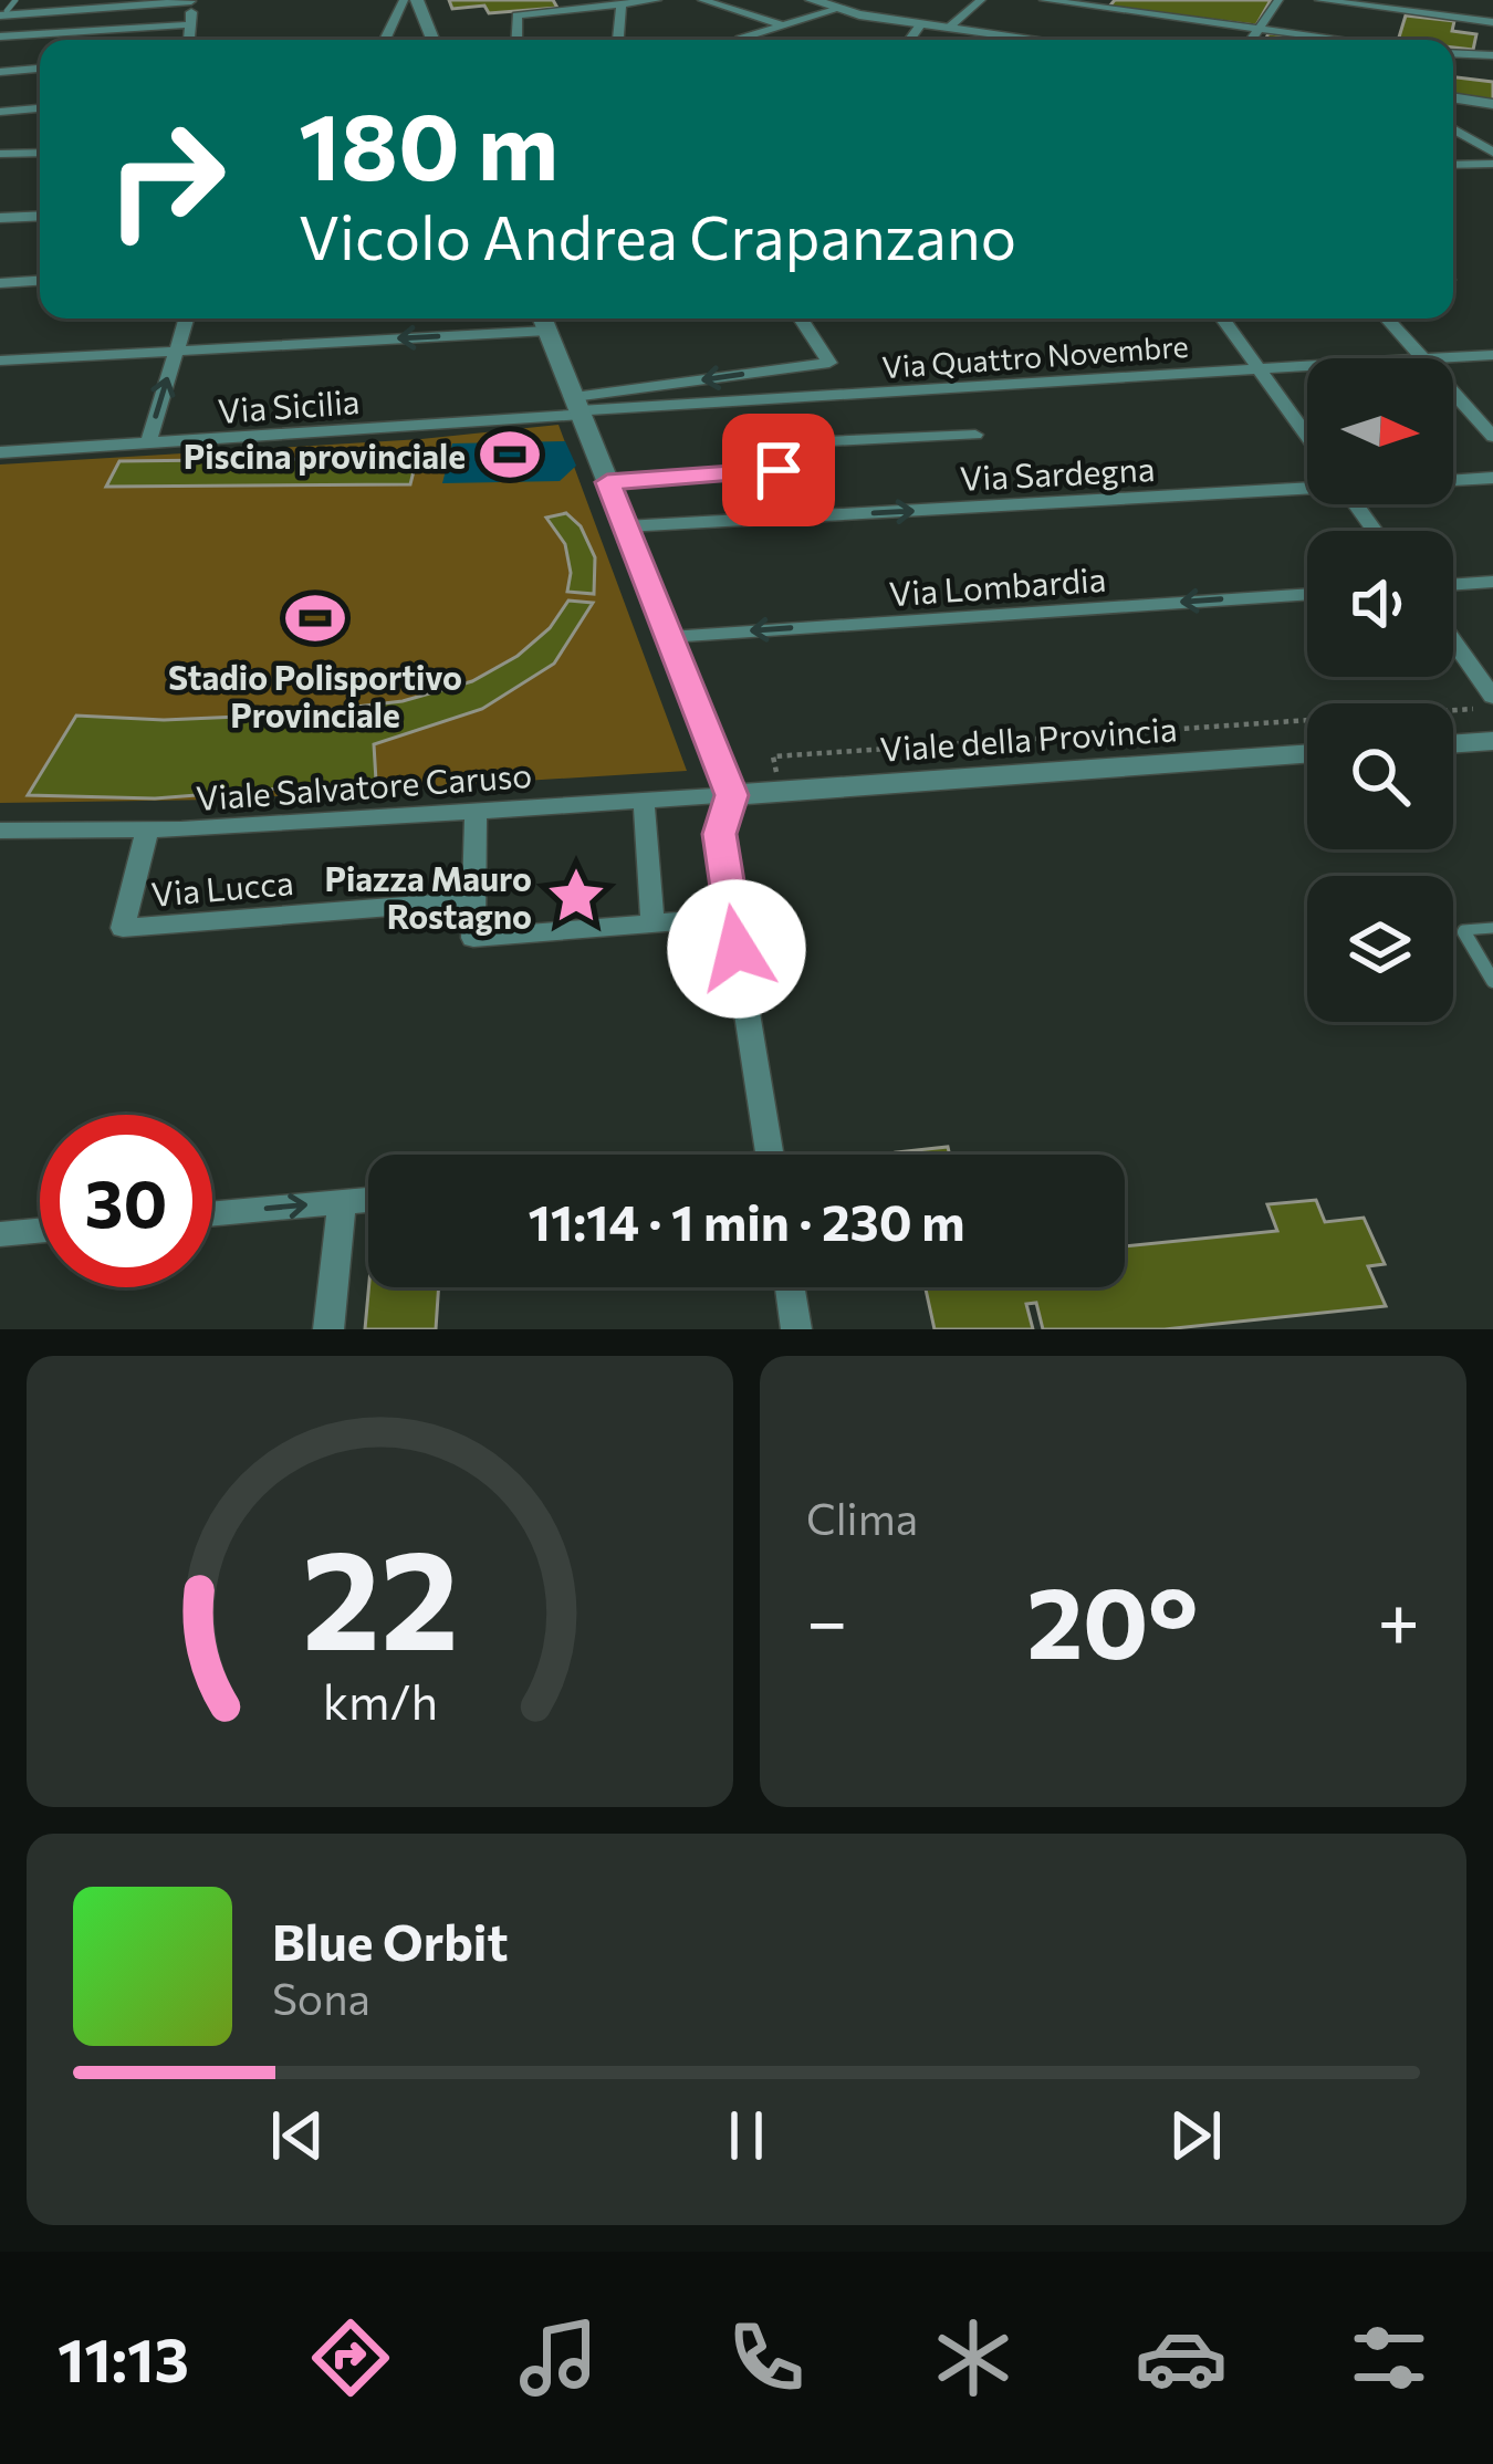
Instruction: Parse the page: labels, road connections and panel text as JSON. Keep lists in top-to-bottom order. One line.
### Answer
{"streets":{"street":["Via Quattro Novembre","Via Sicilia","Via Sardegna","Via Lombardia","Viale della Provincia","Viale Salvatore Caruso","Via Lucca"]},"crossings":[["Via Quattro Novembre","Via Sicilia"],["Viale della Provincia","Viale Salvatore Caruso"],["Viale Salvatore Caruso","Via Lucca"]],"one_way":["Via Lombardia"],"places":{"sports":["Piscina provinciale","Stadio Polisportivo Provinciale"],"place":["Piazza Mauro Rostagno"]},"north":"right","page":{"turn":["180 m","Vicolo Andrea Crapanzano"],"limit":"30","trip":"11:14 · 1 min · 230 m","tile":"Clima","heat":["−","20°","+"],"song":["Blue Orbit","Sona"],"tabs":"11:13","gauge":["22","km/h"]}}
